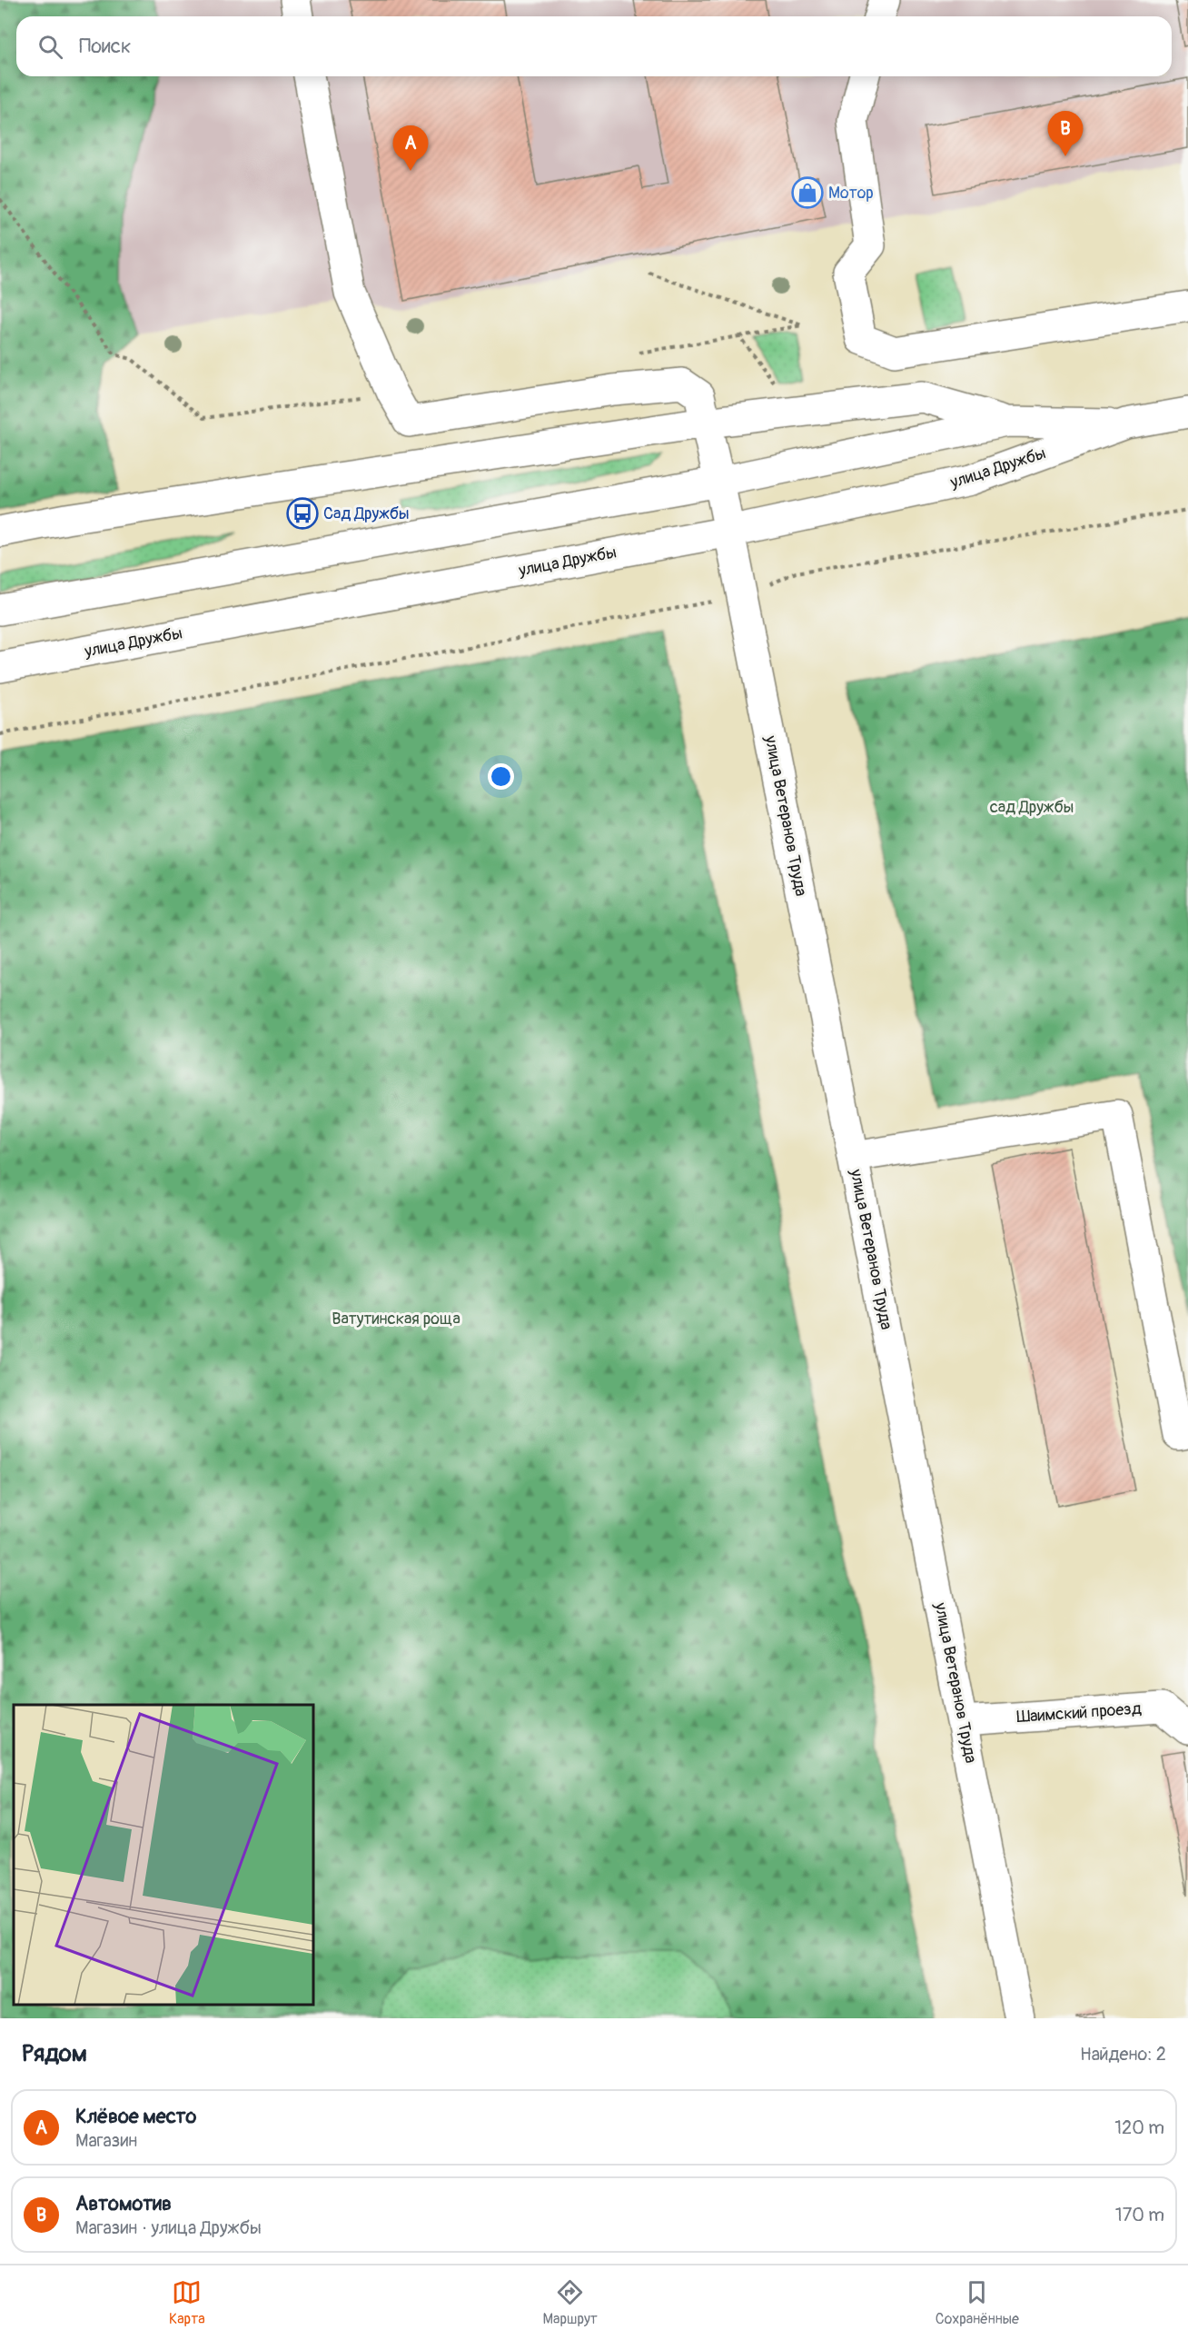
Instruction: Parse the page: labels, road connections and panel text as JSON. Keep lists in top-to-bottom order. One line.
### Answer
{"streets":{"main road":["улица Дружбы","улица Ветеранов Труда","Шаимский проезд"]},"crossings":[["улица Дружбы","улица Ветеранов Труда"],["улица Ветеранов Труда","Шаимский проезд"]],"parks":["сад Дружбы","Ватутинская роща"],"places":{"shop":["Мотор"],"bus stop":["Сад Дружбы"]},"page":{"search":"Поиск","pins":["B","A"],"heading":["Рядом","Найдено: 2"],"list":[{"mark":"A","name":"Клёвое место","note":"Магазин","value":"120 m"},{"mark":"B","name":"Автомотив","note":"Магазин · улица Дружбы","value":"170 m"}],"nav":["Карта","Маршрут","Сохранённые"]}}
